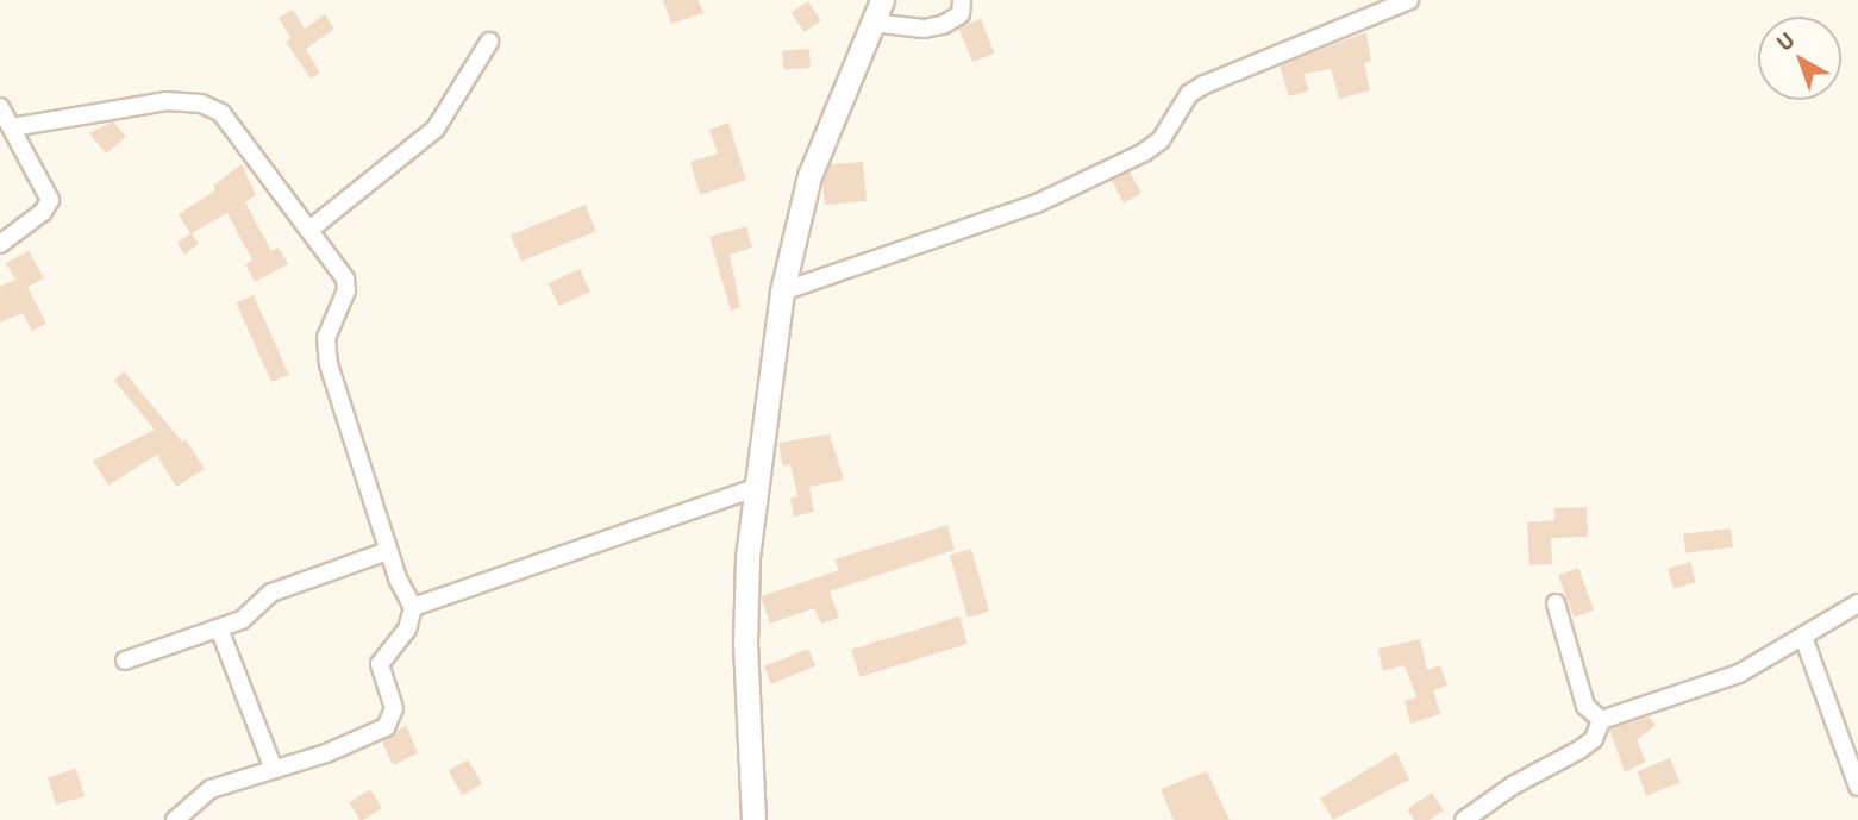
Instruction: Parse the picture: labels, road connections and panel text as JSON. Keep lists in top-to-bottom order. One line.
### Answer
{"north":"top left"}
